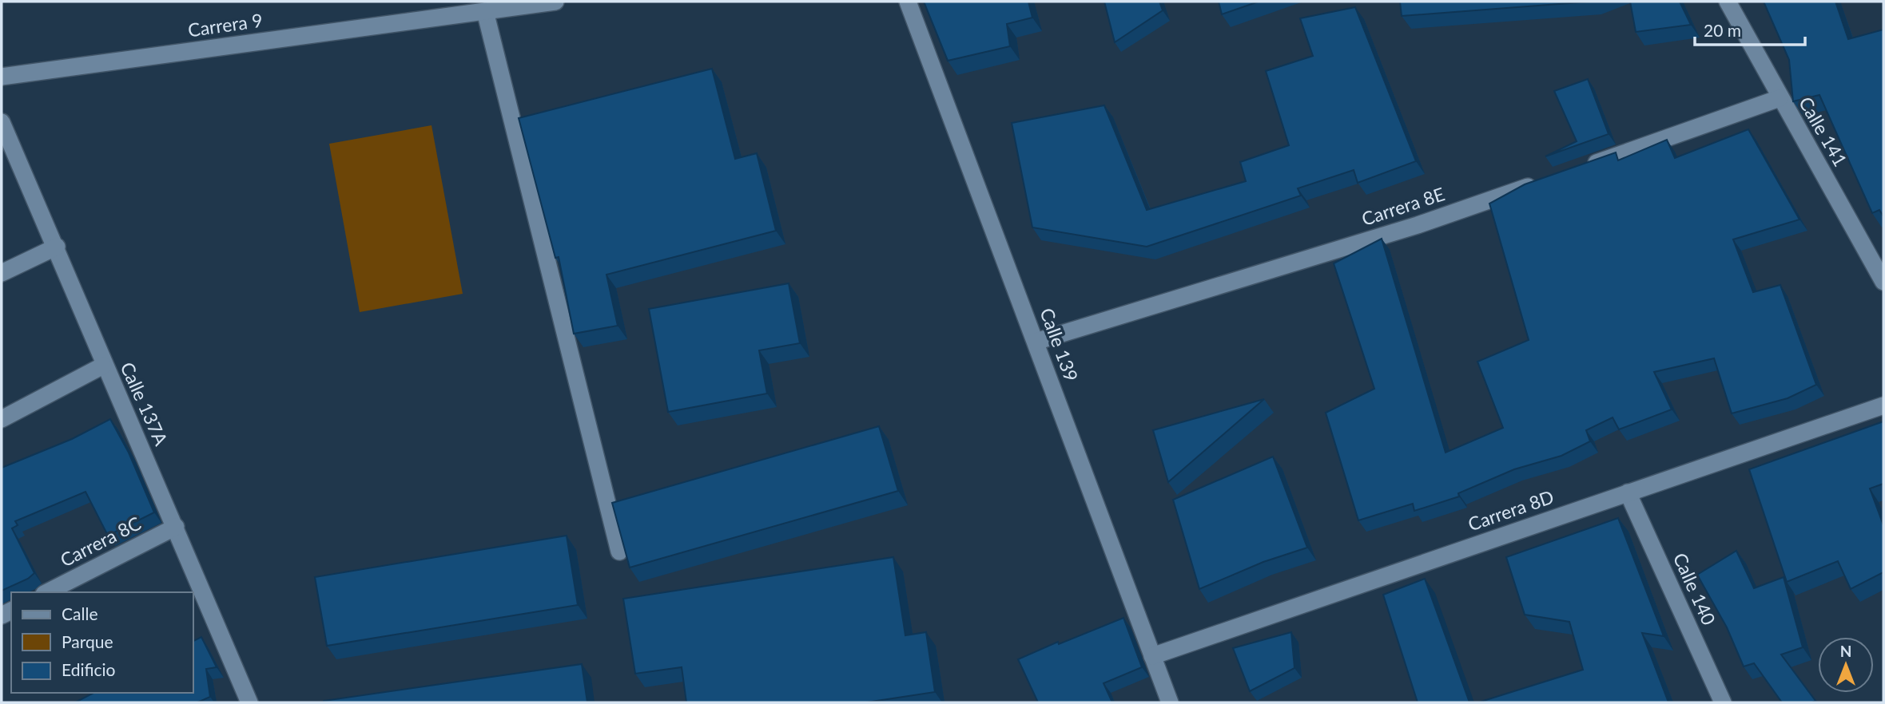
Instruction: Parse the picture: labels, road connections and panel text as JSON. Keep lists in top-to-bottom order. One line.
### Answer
{"streets":{"street":["Carrera 9","Calle 141","Carrera 8E","Calle 139","Calle 137A","Carrera 8D","Carrera 8C","Calle 140"]},"crossings":[["Carrera 8E","Calle 139"],["Calle 139","Carrera 8D"],["Calle 137A","Carrera 8C"],["Carrera 8D","Calle 140"]],"legend":["Calle","Parque","Edificio"],"scale_bar":"20 m","north":"top"}
